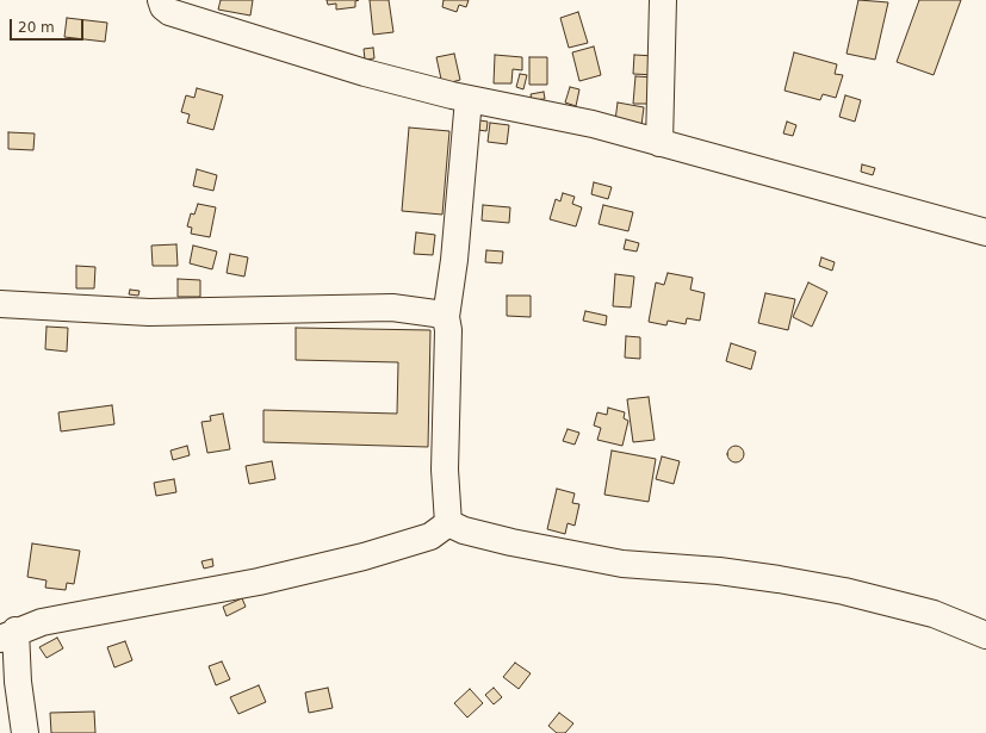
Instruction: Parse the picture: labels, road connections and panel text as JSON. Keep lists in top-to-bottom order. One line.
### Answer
{"scale_bar":"20 m"}
